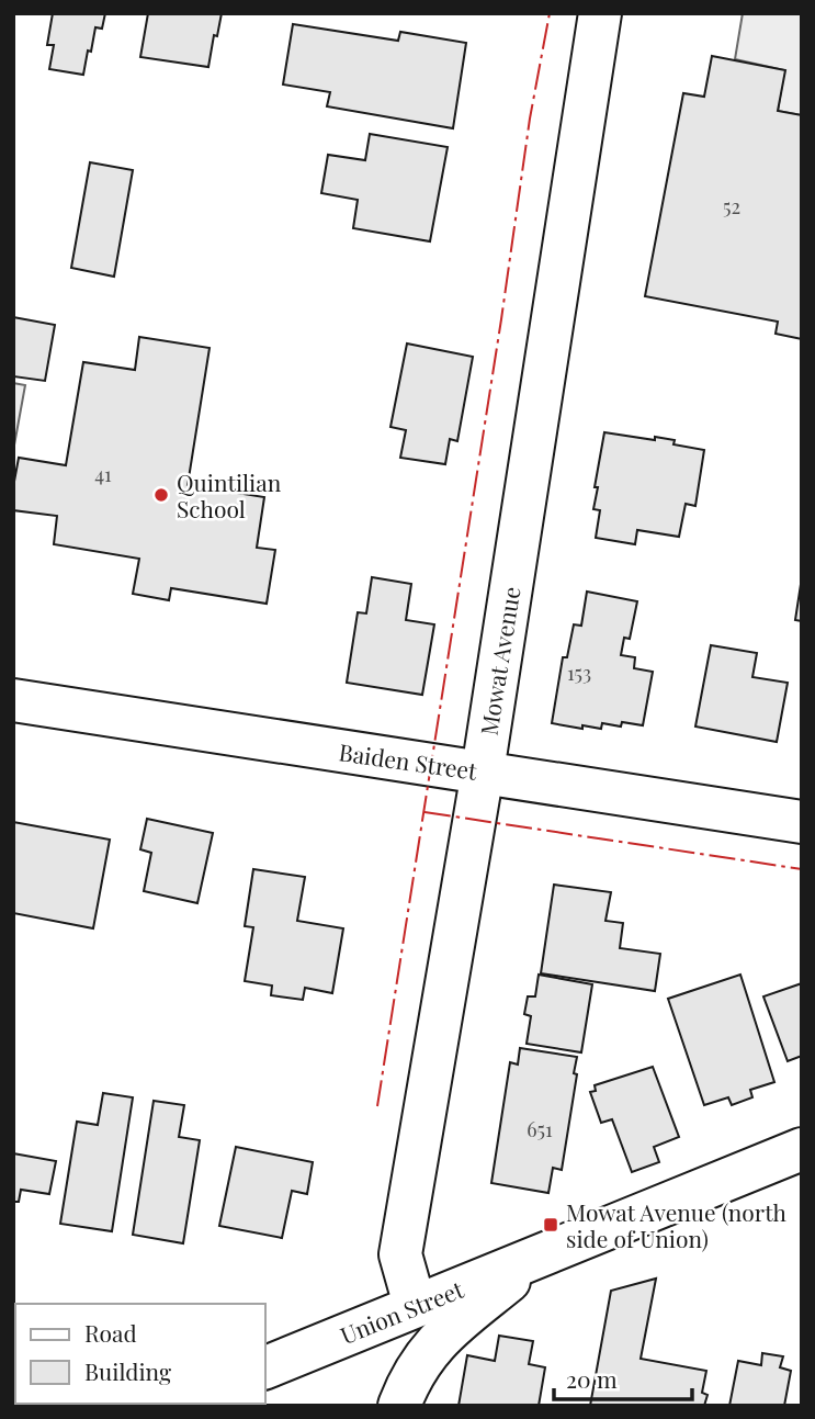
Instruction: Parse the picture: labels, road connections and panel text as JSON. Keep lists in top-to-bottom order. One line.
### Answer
{"streets":{"street":["Mowat Avenue","Baiden Street","Union Street"]},"crossings":[["Mowat Avenue","Baiden Street"],["Mowat Avenue","Union Street"]],"places":{"other":["Quintilian School"],"transit":["Mowat Avenue (north side of Union)"]},"house_numbers":["52","41","153","651"],"legend":["Road","Building"],"scale_bar":"20 m"}
